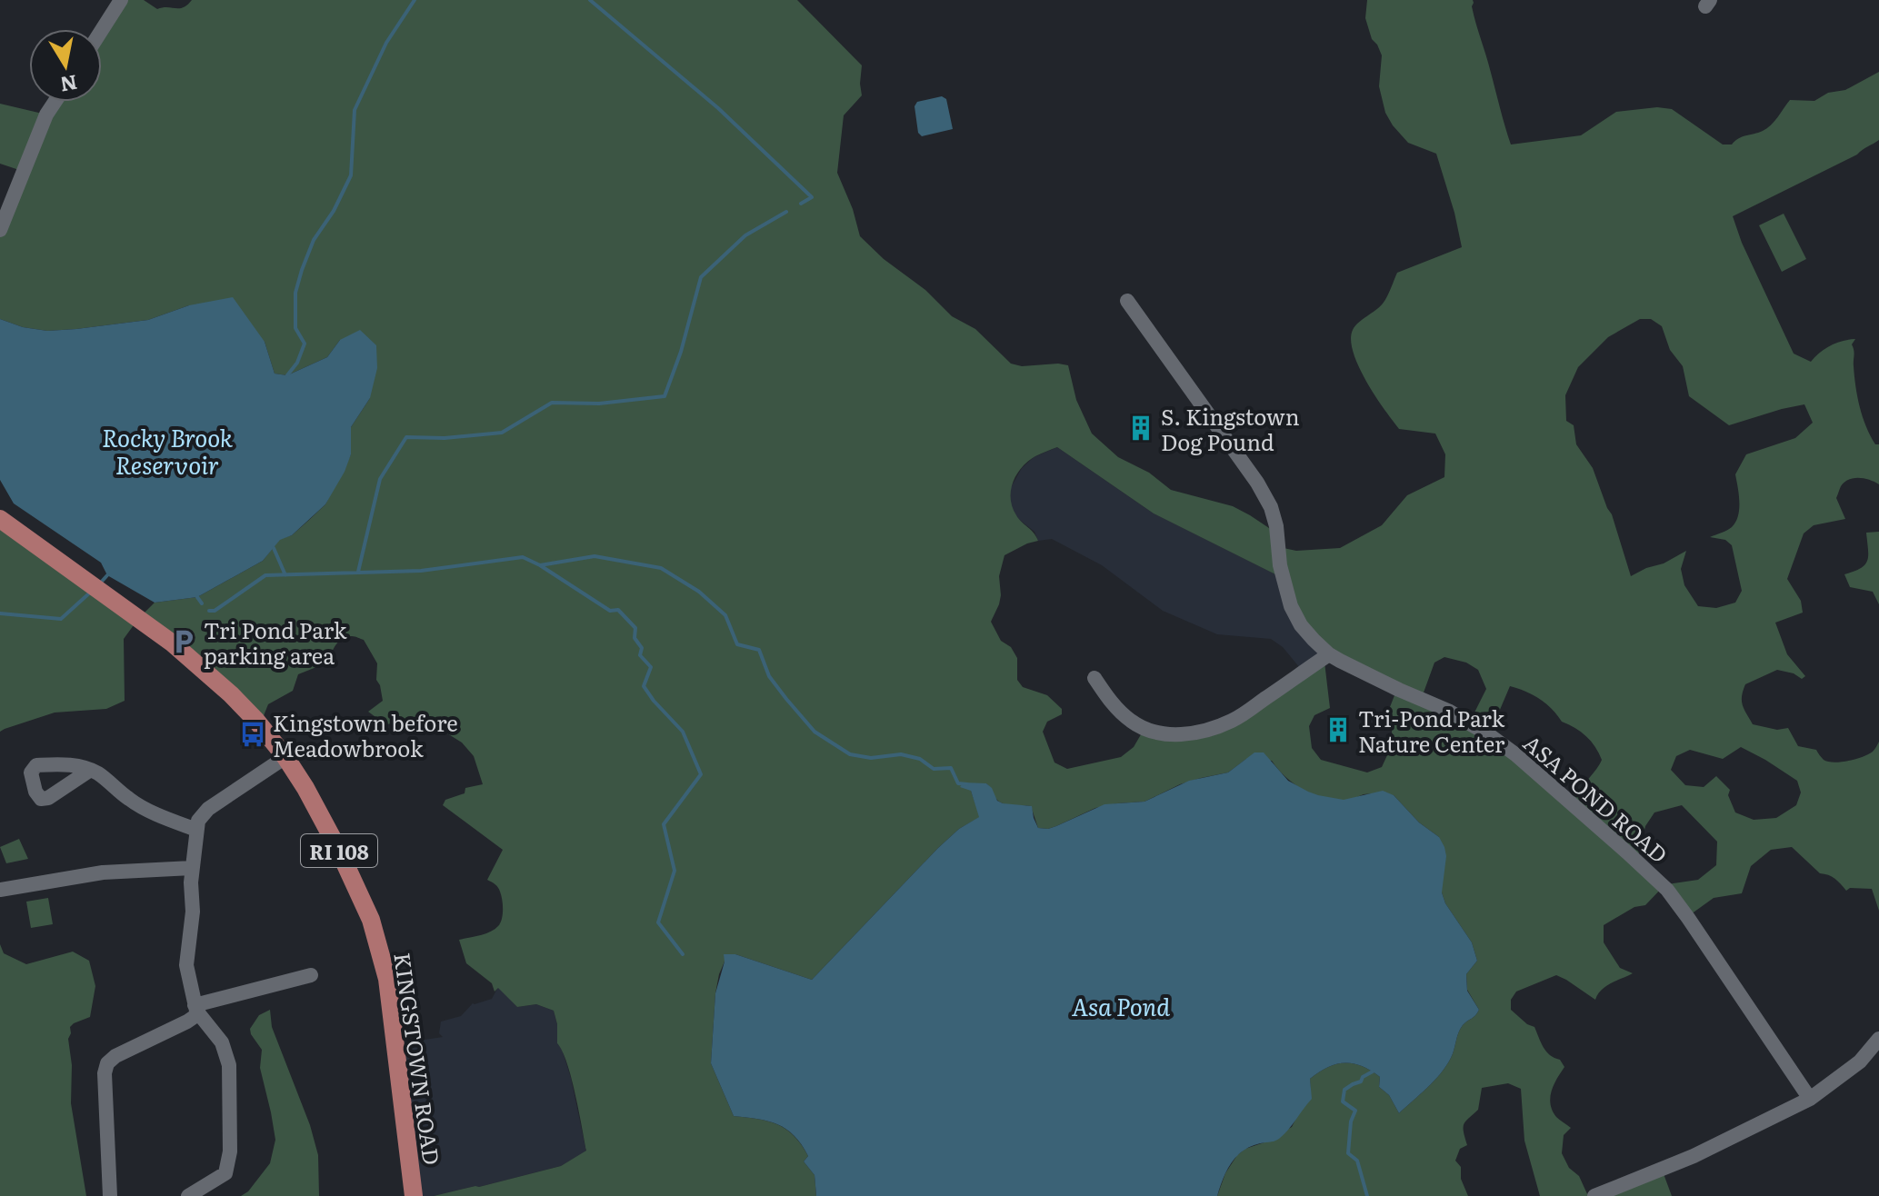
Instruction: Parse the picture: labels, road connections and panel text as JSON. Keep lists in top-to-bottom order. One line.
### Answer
{"streets":{"main road":["RI 108","KINGSTOWN ROAD"],"street":["ASA POND ROAD"]},"water":["Rocky Brook Reservoir","Asa Pond"],"places":{"building":["S. Kingstown Dog Pound","Tri-Pond Park Nature Center"],"parking":["Tri Pond Park parking area"],"bus stop":["Kingstown before Meadowbrook"]},"north":"bottom"}
